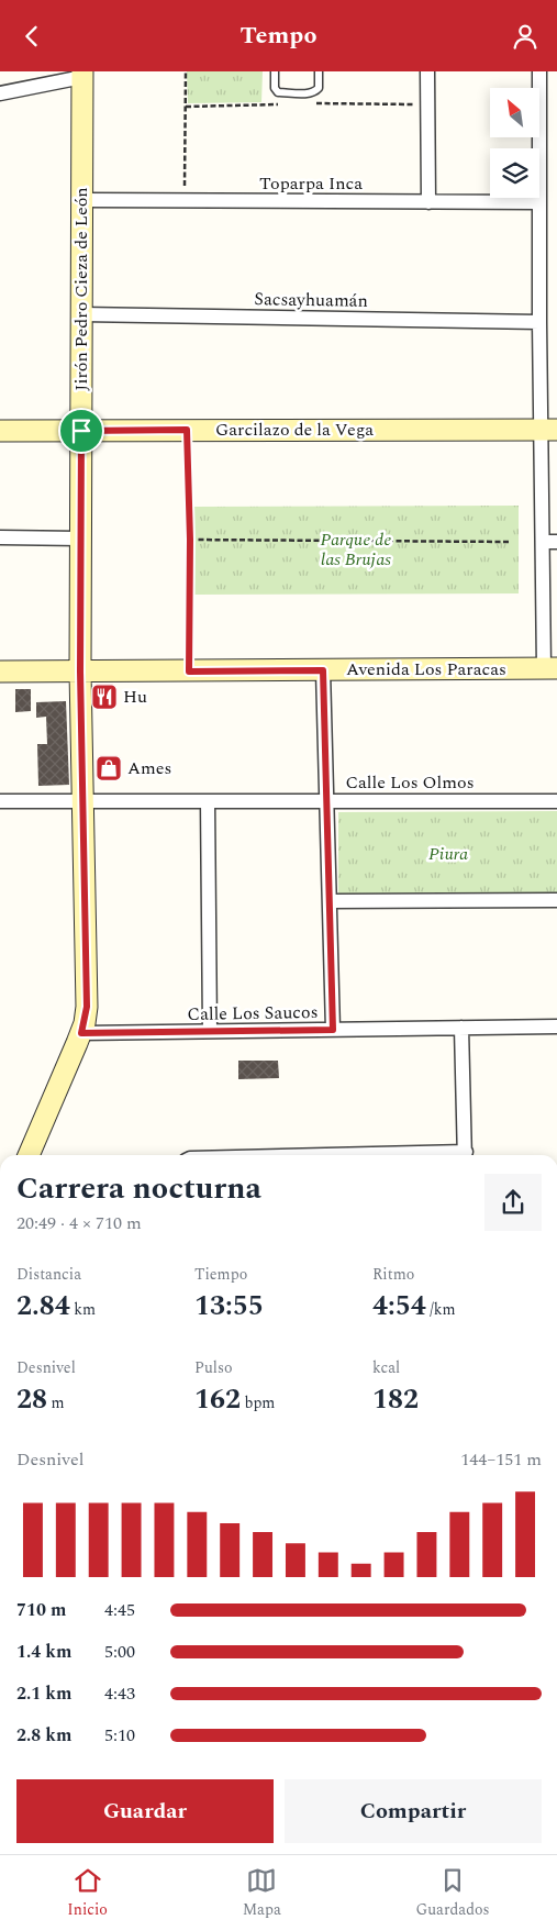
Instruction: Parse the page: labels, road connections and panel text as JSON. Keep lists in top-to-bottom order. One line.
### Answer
{"streets":{"street":["Toparpa Inca","Jirón Pedro Cieza de León","Sacsayhuamán","Garcilazo de la Vega","Avenida Los Paracas","Calle Los Olmos","Calle Los Saucos"]},"crossings":[["Toparpa Inca","Jirón Pedro Cieza de León"],["Jirón Pedro Cieza de León","Sacsayhuamán"],["Jirón Pedro Cieza de León","Garcilazo de la Vega"],["Jirón Pedro Cieza de León","Avenida Los Paracas"],["Jirón Pedro Cieza de León","Calle Los Olmos"],["Jirón Pedro Cieza de León","Calle Los Saucos"]],"parks":["Parque de las Brujas","Piura"],"places":{"restaurant":["Hu"],"shop":["Ames"]},"north":"top left","page":{"header":"Tempo","heading":["Carrera nocturna","20:49 · 4 × 710 m"],"stats":[["Distancia","2.84 km"],["Tiempo","13:55"],["Ritmo","4:54 /km"],["Desnivel","28 m"],["Pulso","162 bpm"],["kcal","182"]],"chart":["Desnivel","144–151 m"],"list":[{"name":"710 m","note":"4:45"},{"name":"1.4 km","note":"5:00"},{"name":"2.1 km","note":"4:43"},{"name":"2.8 km","note":"5:10"}],"buttons":["Guardar","Compartir"],"tabs":["Inicio","Mapa","Guardados"]}}
